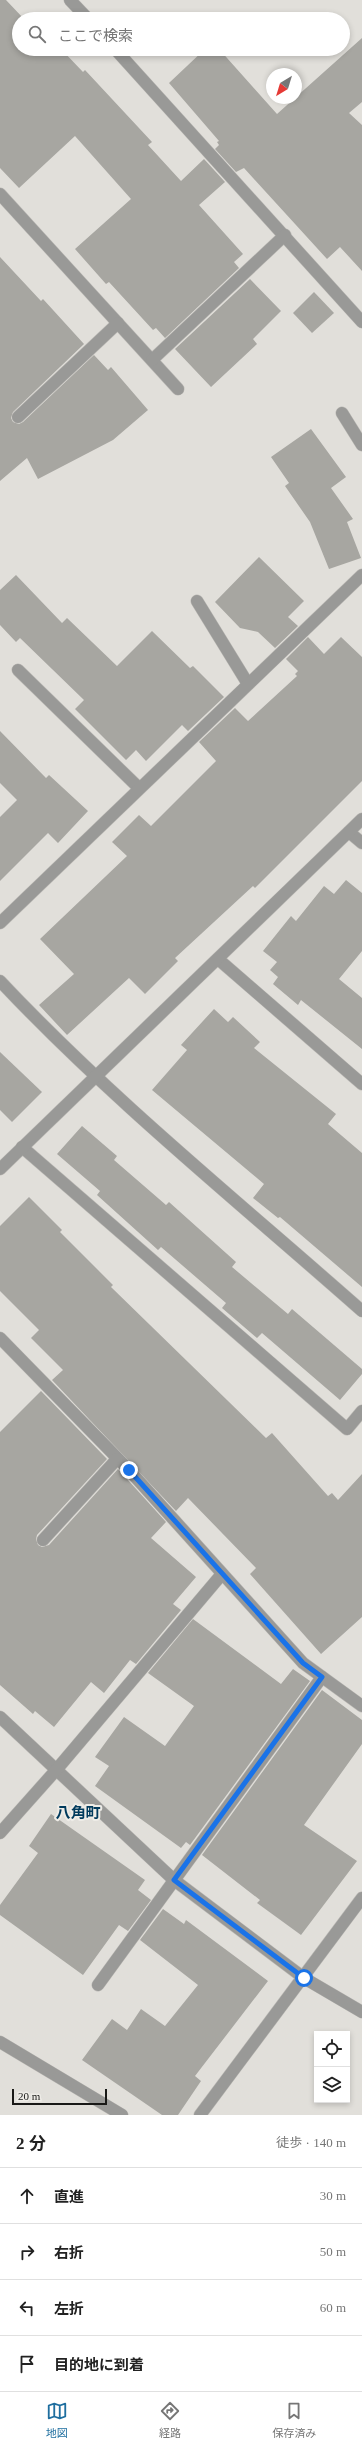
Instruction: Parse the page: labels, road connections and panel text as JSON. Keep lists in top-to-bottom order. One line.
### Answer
{"districts":["八角町"],"scale_bar":"20 m","north":"bottom left","page":{"search":"ここで検索","scale":"20 m","heading":["2 分","徒歩 · 140 m"],"list":[["直進","30 m"],["右折","50 m"],["左折","60 m"],"目的地に到着"],"nav":["地図","経路","保存済み"]}}
